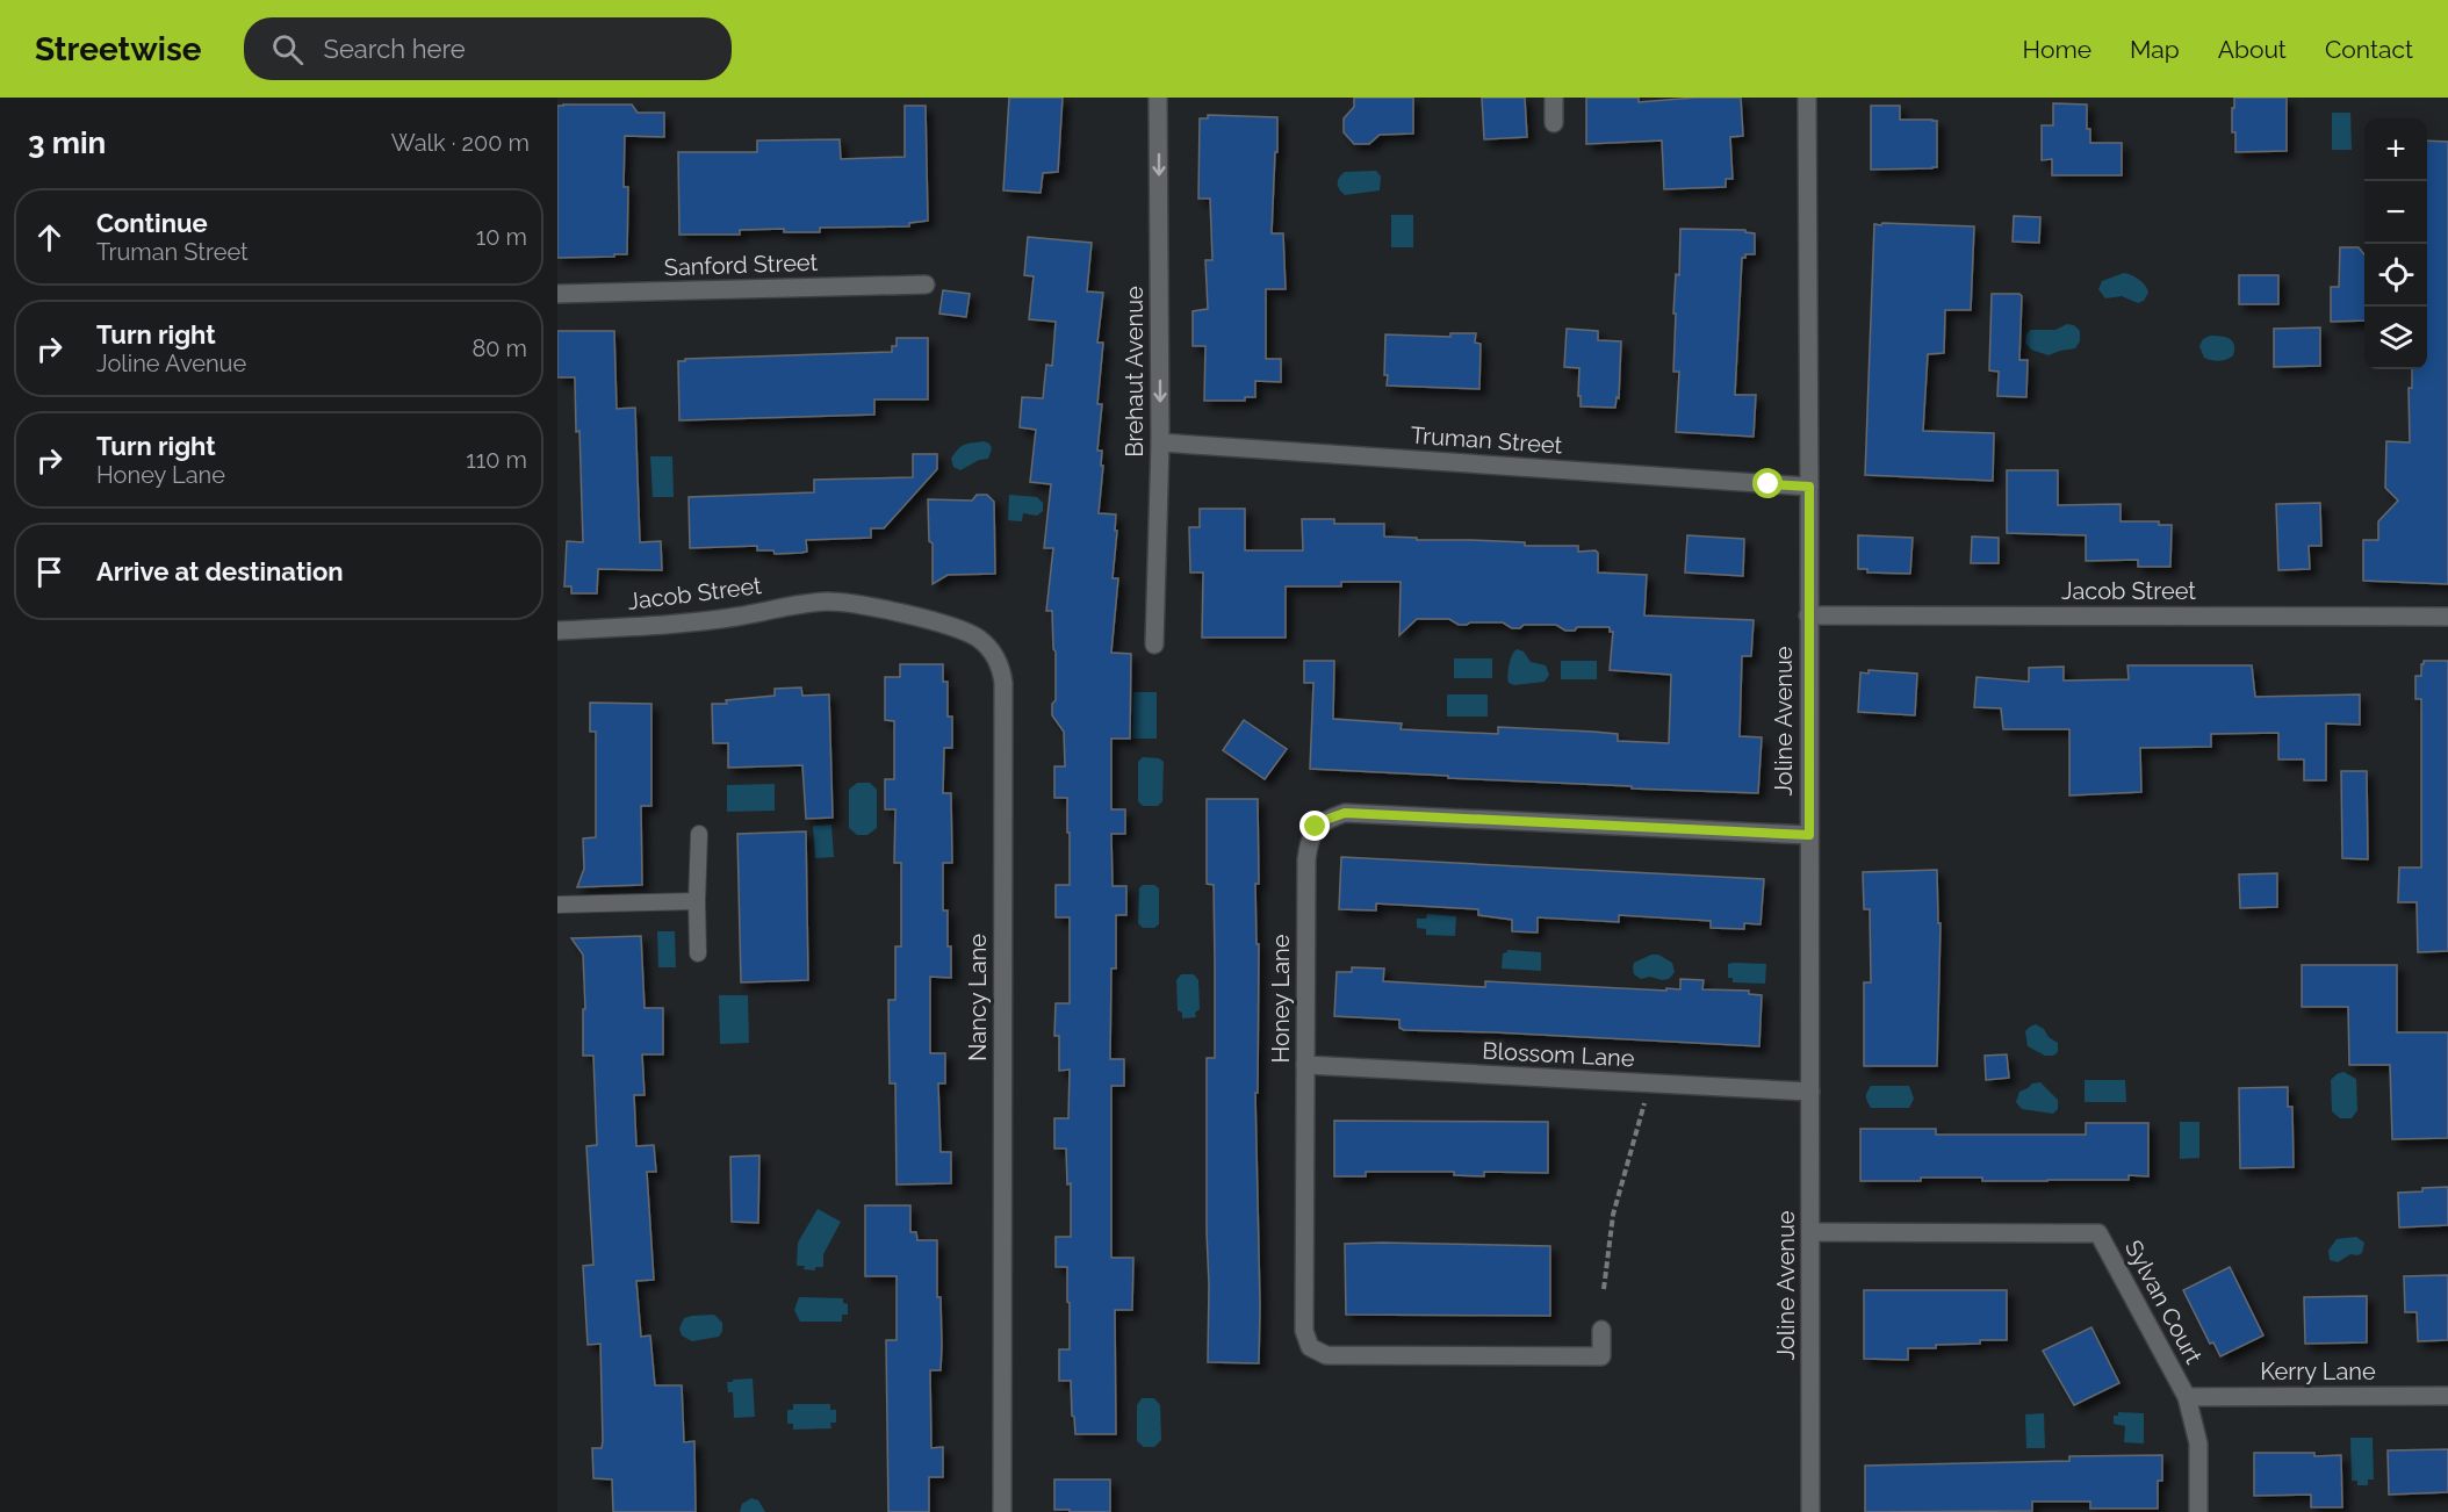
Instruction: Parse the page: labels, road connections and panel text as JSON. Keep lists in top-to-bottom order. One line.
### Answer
{"streets":{"street":["Sanford Street","Brehaut Avenue","Truman Street","Jacob Street","Joline Avenue","Nancy Lane","Honey Lane","Blossom Lane","Sylvan Court","Kerry Lane"]},"crossings":[["Brehaut Avenue","Truman Street"],["Truman Street","Joline Avenue"],["Jacob Street","Joline Avenue"],["Jacob Street","Nancy Lane"],["Joline Avenue","Honey Lane"],["Joline Avenue","Blossom Lane"],["Joline Avenue","Sylvan Court"],["Honey Lane","Blossom Lane"],["Sylvan Court","Kerry Lane"]],"one_way":["Brehaut Avenue"],"page":{"header":"Streetwise","search":"Search here","nav":["Home","Map","About","Contact"],"heading":["3 min","Walk · 200 m"],"map_buttons":["+","−"],"list":[["Continue","Truman Street","10 m"],["Turn right","Joline Avenue","80 m"],["Turn right","Honey Lane","110 m"],"Arrive at destination"]}}
